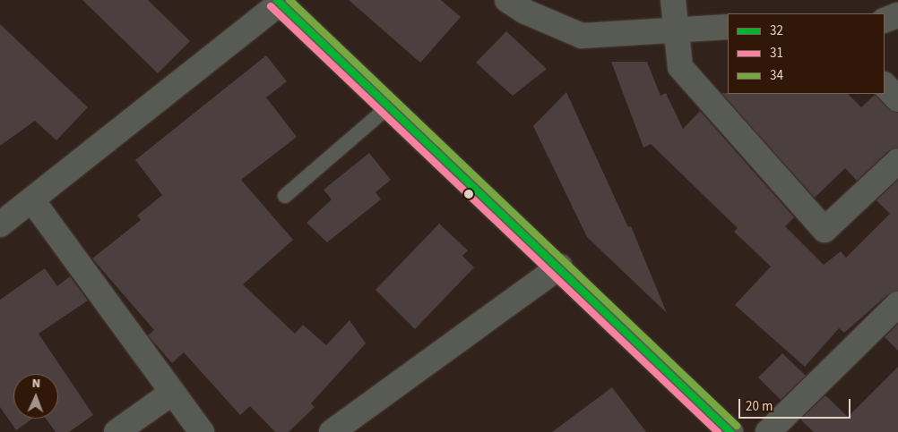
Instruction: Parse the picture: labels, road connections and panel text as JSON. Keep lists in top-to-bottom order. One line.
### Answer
{"lines":["transit line 32","transit line 34","transit line 31"],"legend":["32","31","34"],"scale_bar":"20 m","north":"top"}
